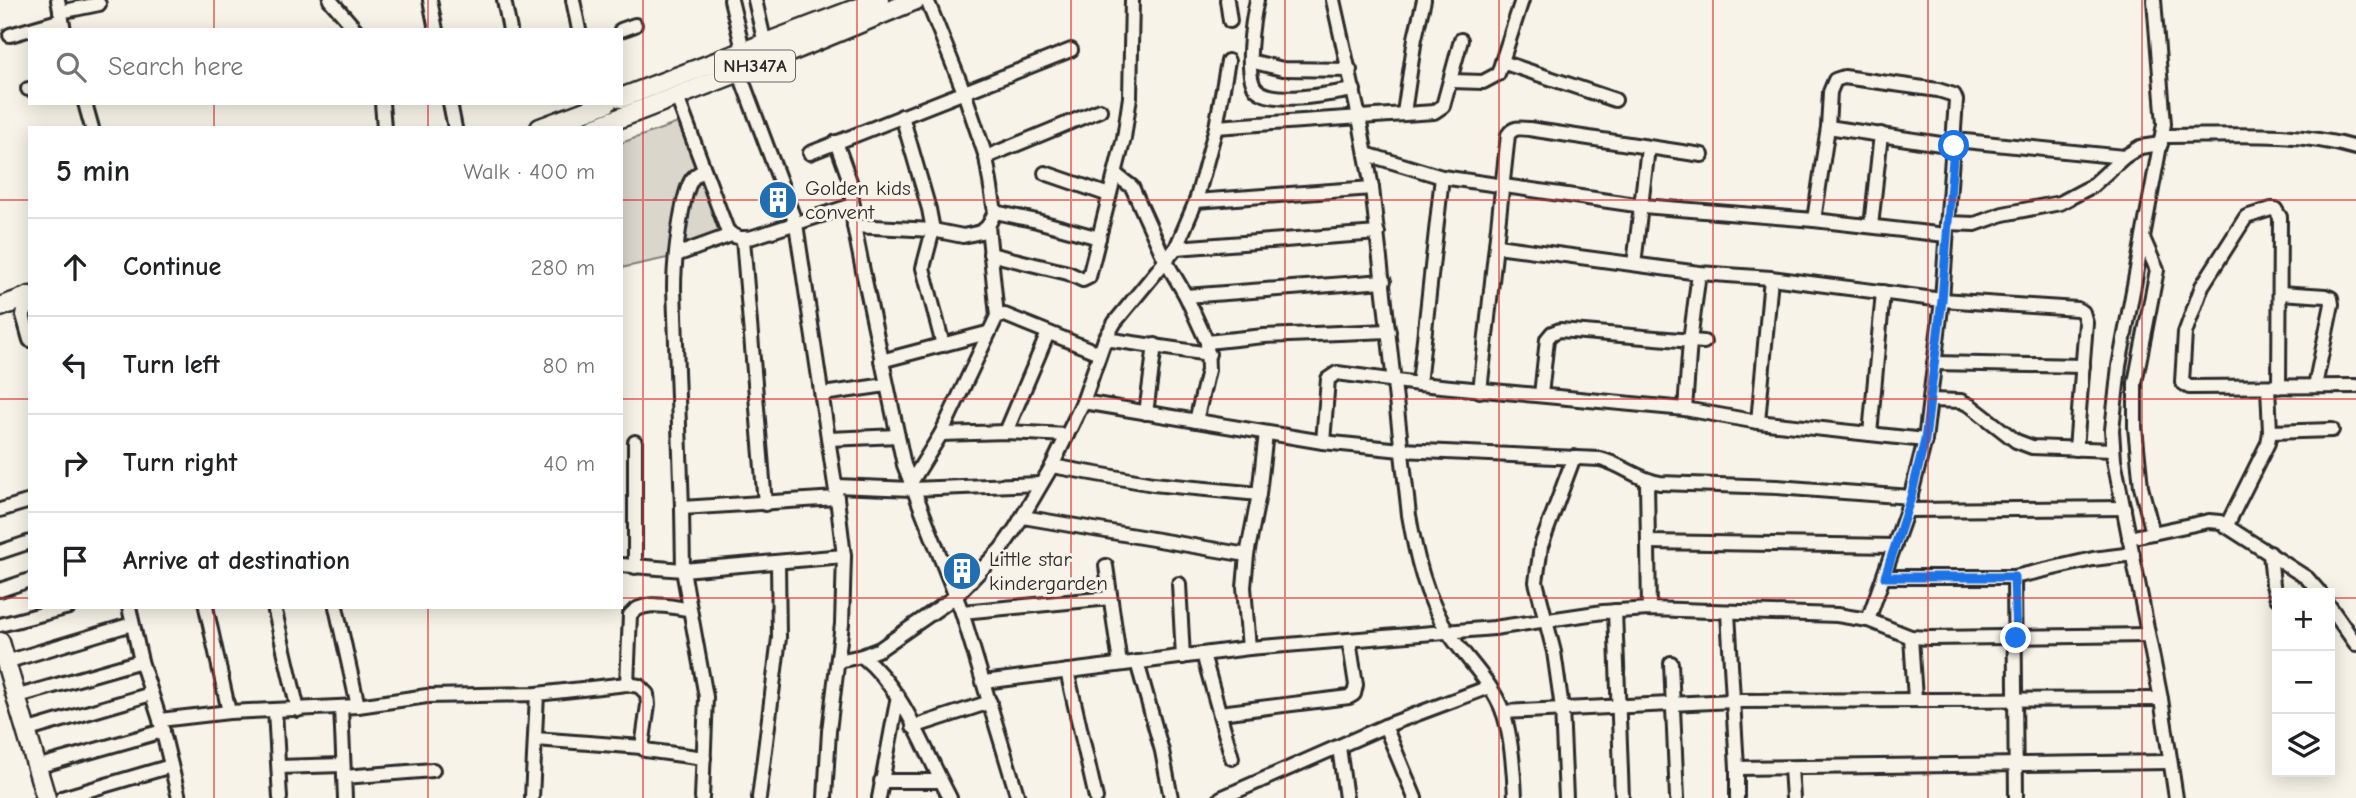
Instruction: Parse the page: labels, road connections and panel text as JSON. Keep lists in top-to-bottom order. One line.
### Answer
{"streets":{"highway":["NH347A"]},"places":{"building":["Golden kids convent","Little star kindergarden"]},"page":{"search":"Search here","heading":["5 min","Walk · 400 m"],"list":[["Continue","280 m"],["Turn left","80 m"],["Turn right","40 m"],"Arrive at destination"],"map_buttons":["+","−"]}}
